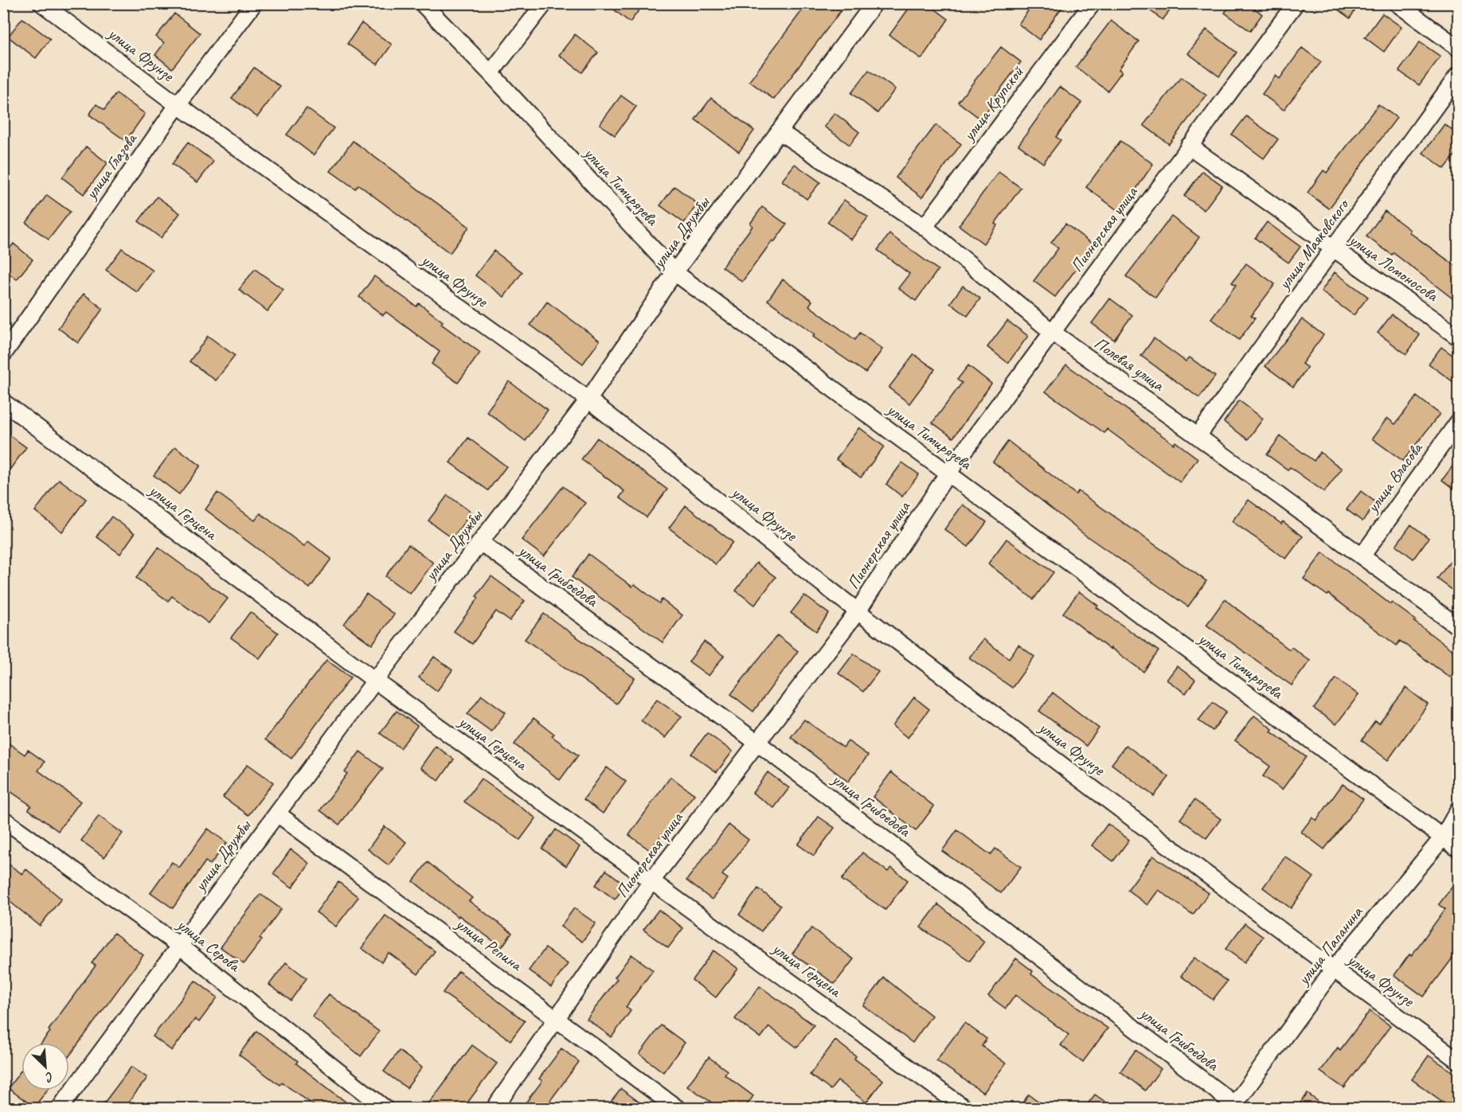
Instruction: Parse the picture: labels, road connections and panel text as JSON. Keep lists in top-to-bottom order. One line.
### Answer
{"streets":{"street":["улица Фрунзе","улица Крупской","улица Глазова","улица Тимирязева","Пионерская улица","улица Дружбы","улица Маяковского","улица Ломоносова","Полевая улица","улица Власова","улица Герцена","улица Грибоедова","улица Репина","улица Серова","улица Папанина"]},"crossings":[["улица Фрунзе","улица Глазова"],["улица Фрунзе","Пионерская улица"],["улица Фрунзе","улица Дружбы"],["улица Фрунзе","улица Папанина"],["улица Крупской","Полевая улица"],["улица Тимирязева","Пионерская улица"],["улица Тимирязева","улица Дружбы"],["улица Тимирязева","улица Папанина"],["Пионерская улица","улица Ломоносова"],["Пионерская улица","Полевая улица"],["Пионерская улица","улица Герцена"],["Пионерская улица","улица Грибоедова"],["Пионерская улица","улица Репина"],["улица Дружбы","Полевая улица"],["улица Дружбы","улица Герцена"],["улица Дружбы","улица Грибоедова"],["улица Дружбы","улица Репина"],["улица Дружбы","улица Серова"],["улица Маяковского","улица Ломоносова"],["улица Маяковского","Полевая улица"],["Полевая улица","улица Власова"],["улица Грибоедова","улица Папанина"]],"north":"bottom right"}
